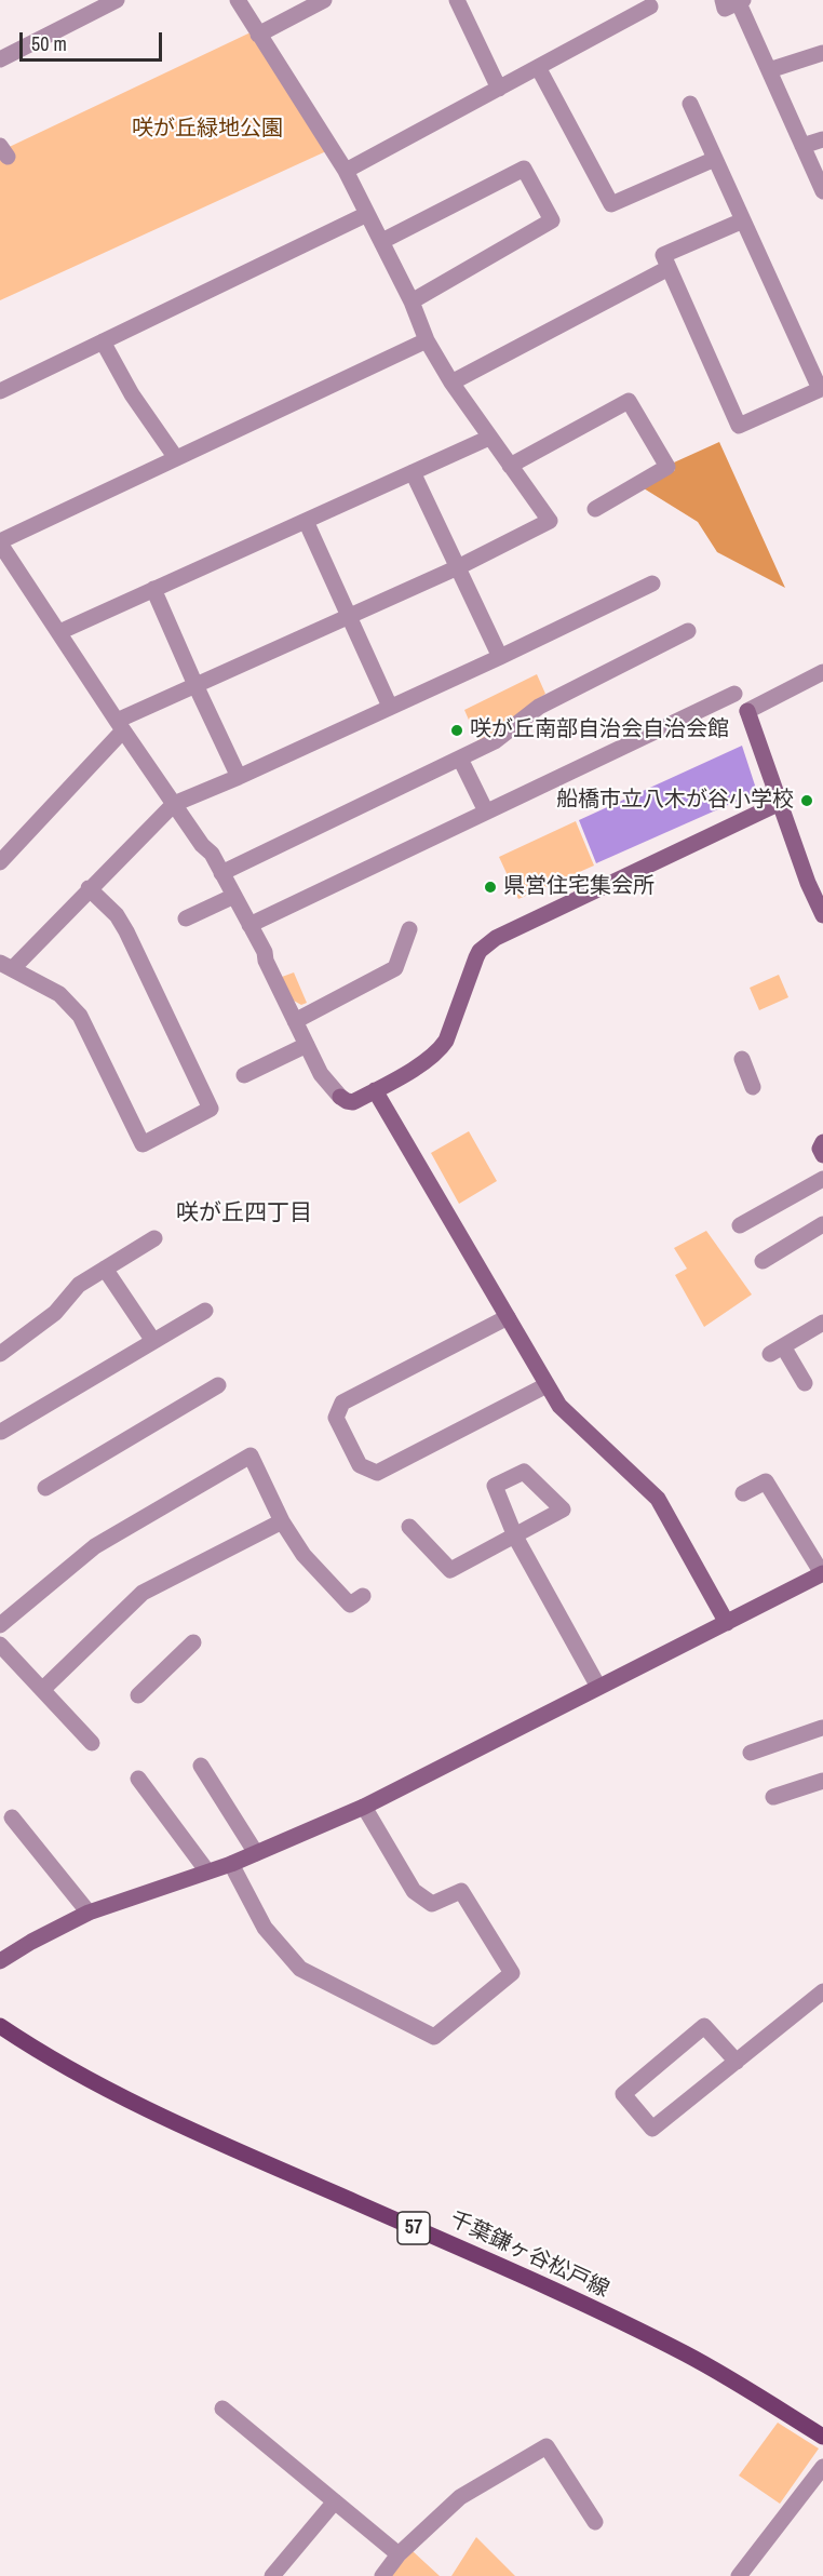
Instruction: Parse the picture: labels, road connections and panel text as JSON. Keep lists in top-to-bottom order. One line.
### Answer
{"streets":{"main road":["57","千葉鎌ヶ谷松戸線"]},"districts":["咲が丘四丁目"],"parks":["咲が丘緑地公園"],"places":["咲が丘南部自治会自治会館","船橋市立八木が谷小学校","県営住宅集会所"],"scale_bar":"50 m"}
